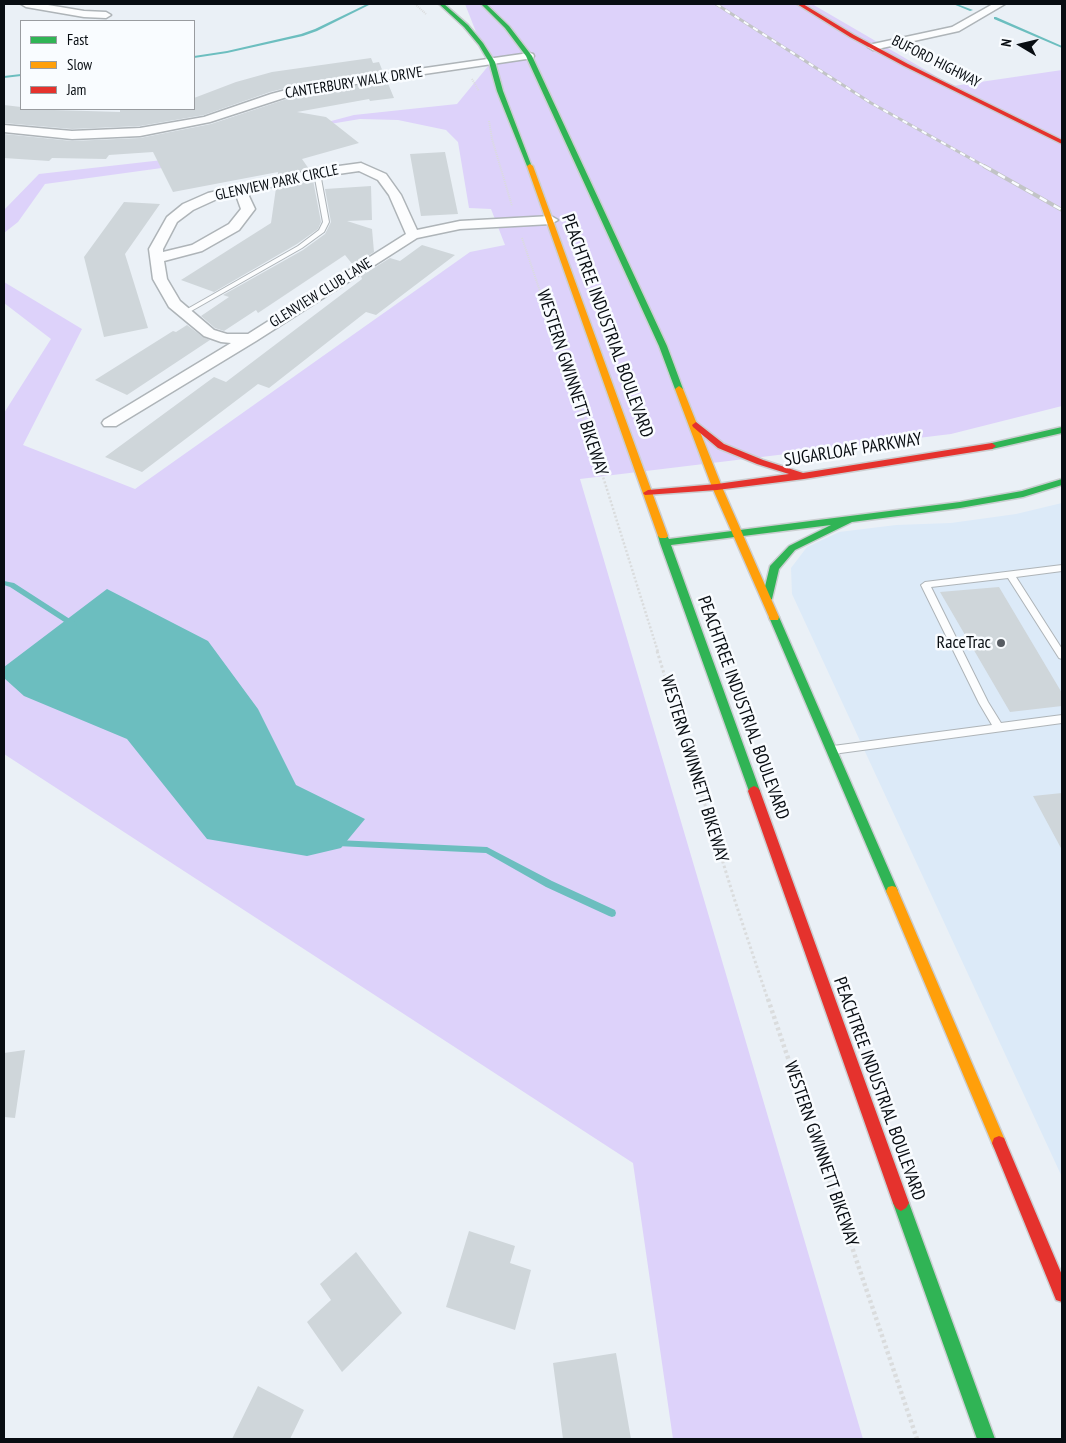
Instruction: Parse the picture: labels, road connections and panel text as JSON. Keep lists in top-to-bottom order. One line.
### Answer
{"streets":{"main road":["BUFORD HIGHWAY","PEACHTREE INDUSTRIAL BOULEVARD","SUGARLOAF PARKWAY"],"street":["CANTERBURY WALK DRIVE","GLENVIEW PARK CIRCLE","GLENVIEW CLUB LANE"],"path":["WESTERN GWINNETT BIKEWAY"]},"crossings":[["CANTERBURY WALK DRIVE","PEACHTREE INDUSTRIAL BOULEVARD"],["GLENVIEW PARK CIRCLE","GLENVIEW CLUB LANE"],["GLENVIEW CLUB LANE","PEACHTREE INDUSTRIAL BOULEVARD"],["GLENVIEW CLUB LANE","WESTERN GWINNETT BIKEWAY"],["PEACHTREE INDUSTRIAL BOULEVARD","SUGARLOAF PARKWAY"]],"places":["RaceTrac"],"legend":["Fast","Slow","Jam"],"north":"left"}
